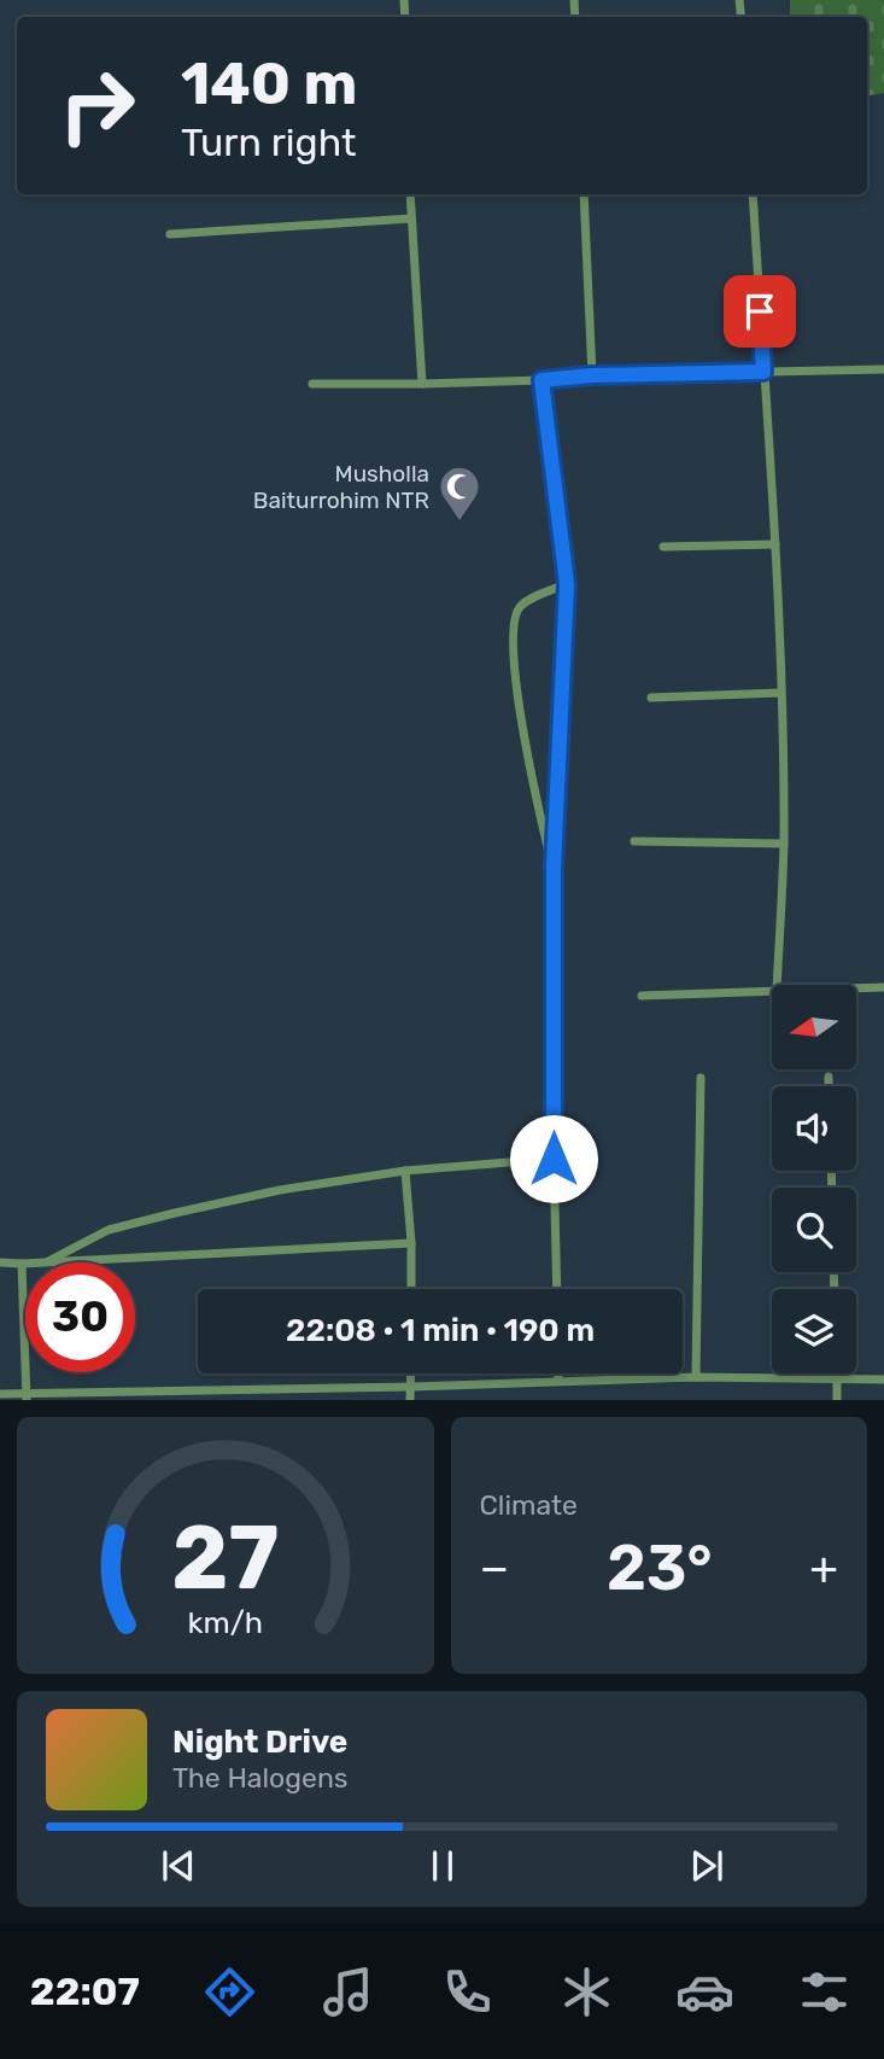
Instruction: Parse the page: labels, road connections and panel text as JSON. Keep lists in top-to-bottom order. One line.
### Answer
{"places":{"mosque":["Musholla Baiturrohim NTR"]},"north":"left","page":{"turn":["140 m","Turn right"],"limit":"30","trip":"22:08 · 1 min · 190 m","tile":"Climate","heat":["−","23°","+"],"song":["Night Drive","The Halogens"],"tabs":"22:07","gauge":["27","km/h"]}}
